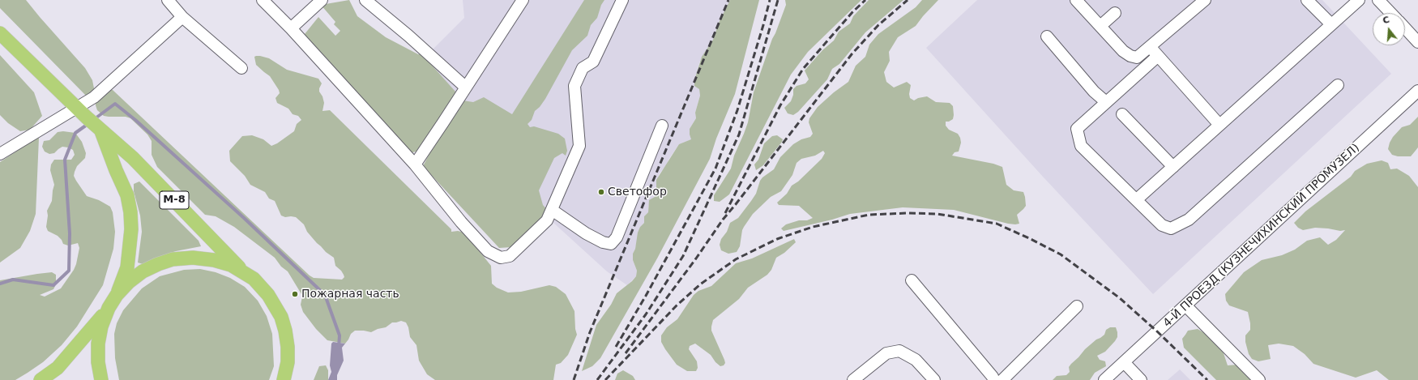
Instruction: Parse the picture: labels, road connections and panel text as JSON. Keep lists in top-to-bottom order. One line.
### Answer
{"streets":{"main road":["М-8"],"street":["4-Й ПРОЕЗД (КУЗНЕЧИХИНСКИЙ ПРОМУЗЕЛ)"]},"places":["Светофор","Пожарная часть"],"north":"top"}
